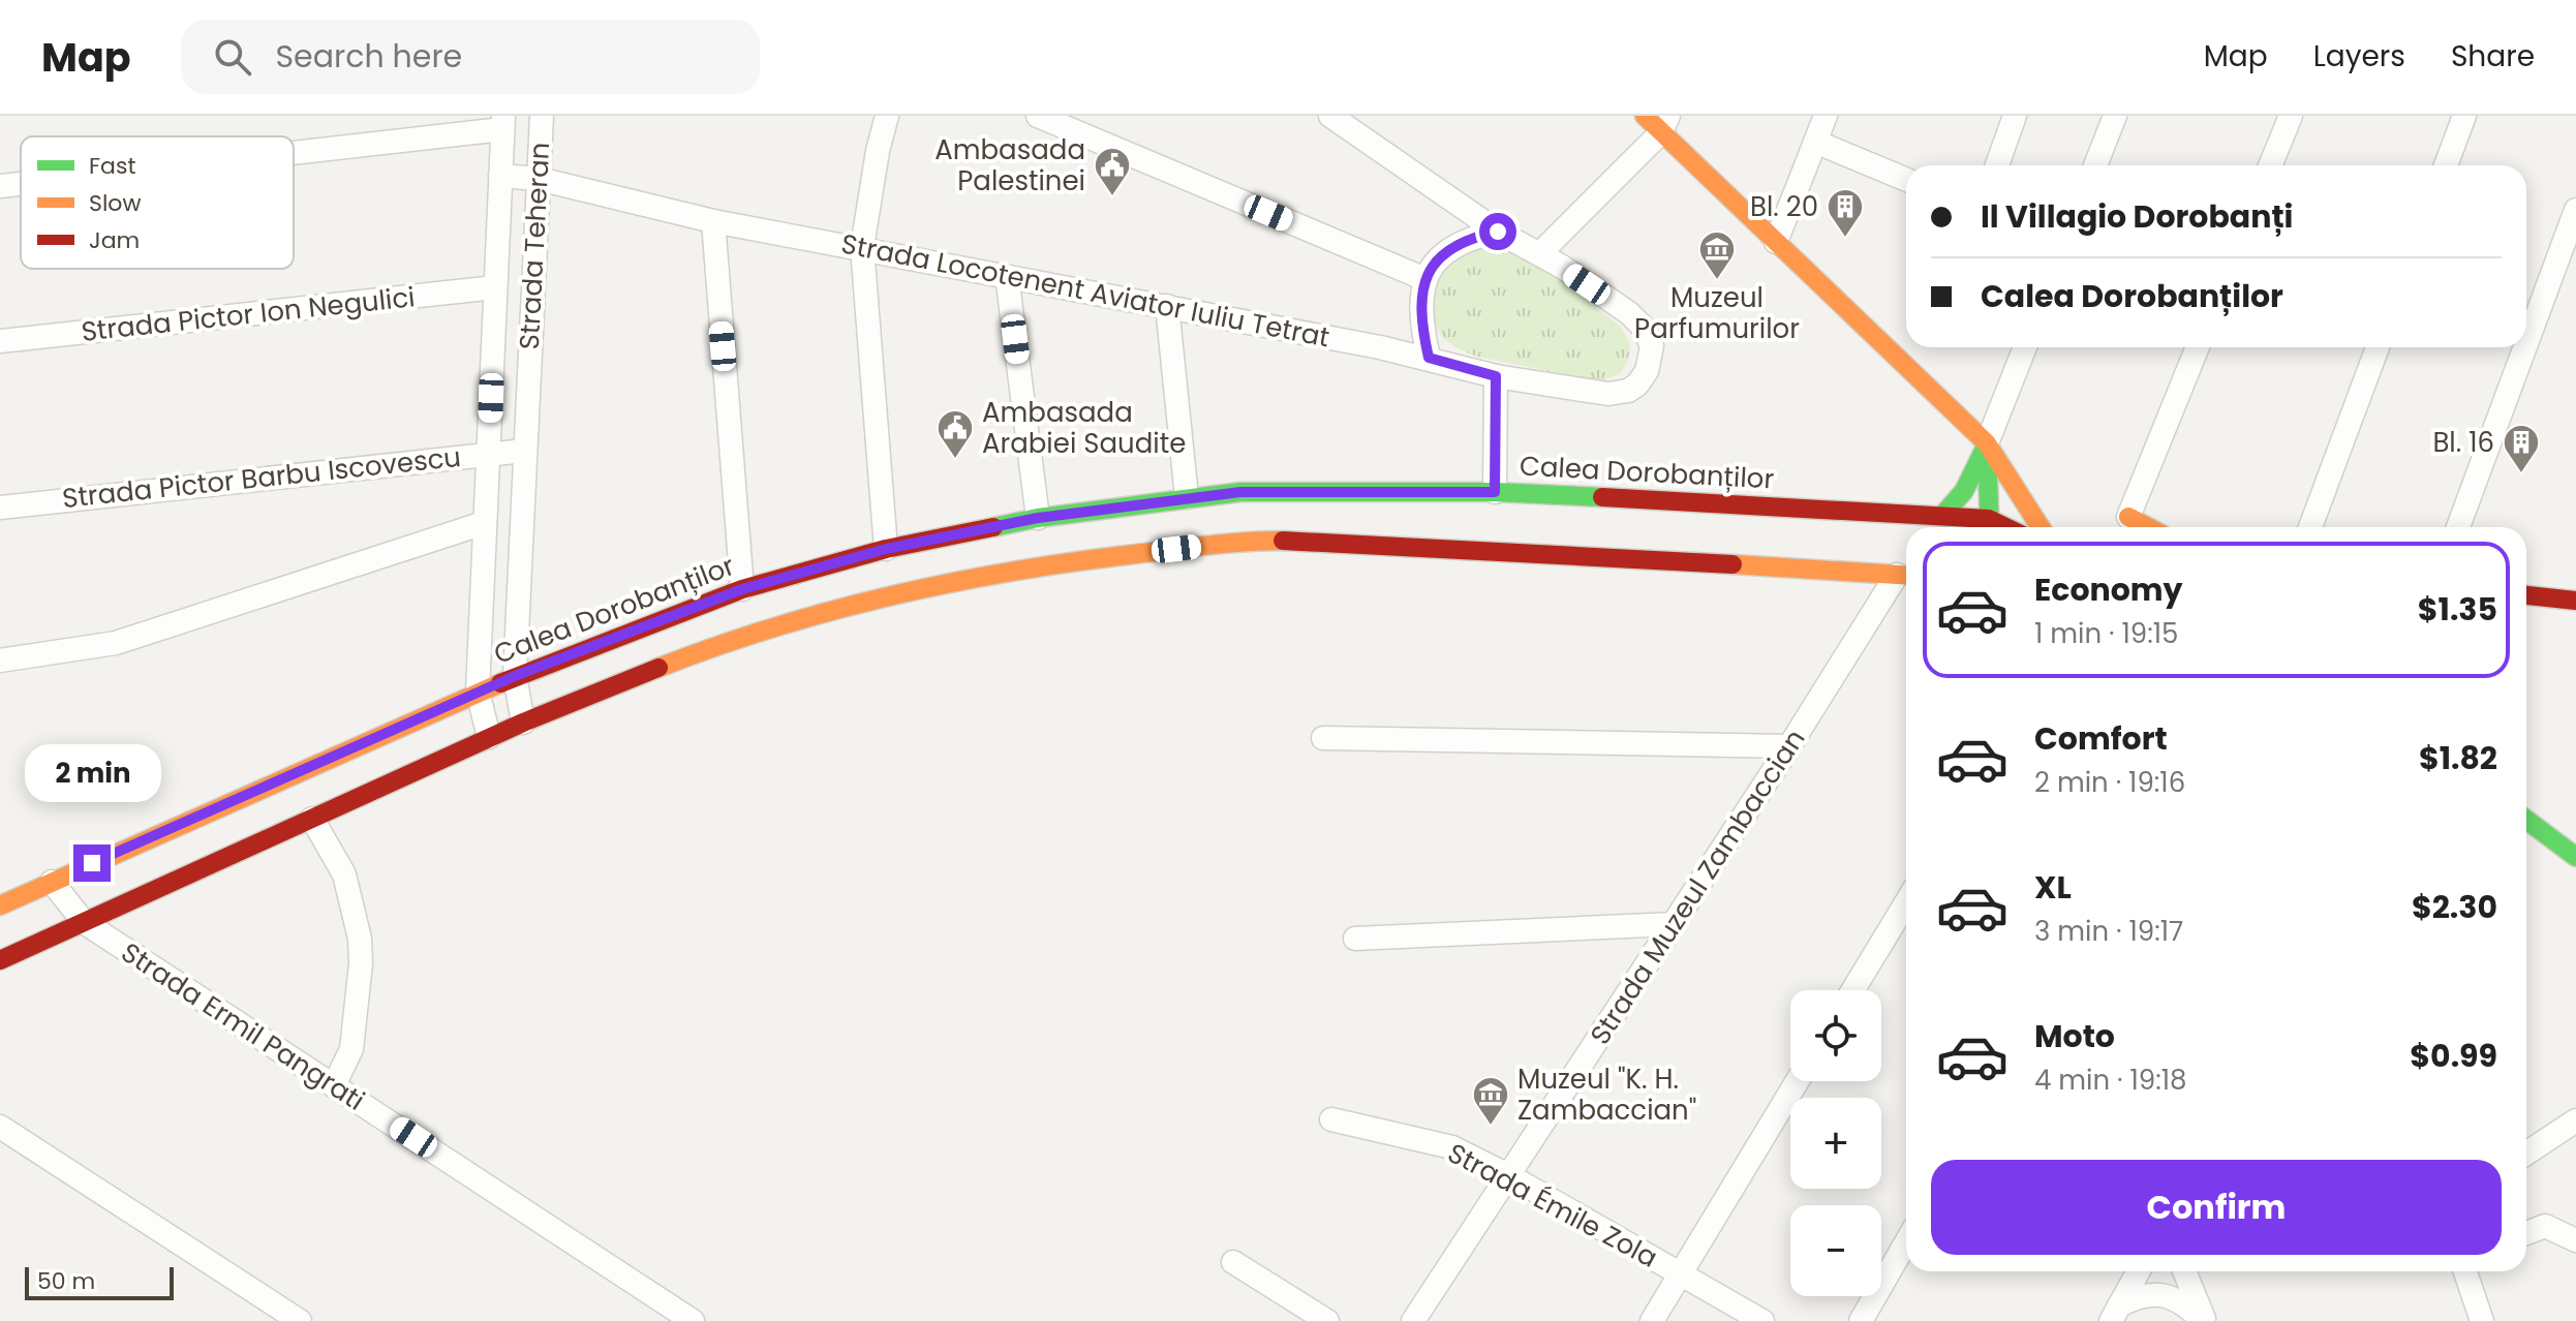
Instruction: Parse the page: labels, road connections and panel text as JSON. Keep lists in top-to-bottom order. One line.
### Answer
{"streets":{"main road":["Calea Dorobanților"],"street":["Strada Teheran","Strada Locotenent Aviator Iuliu Tetrat","Strada Pictor Ion Negulici","Strada Pictor Barbu Iscovescu","Strada Muzeul Zambaccian","Strada Ermil Pangrati","Strada Émile Zola"]},"crossings":[["Strada Teheran","Strada Locotenent Aviator Iuliu Tetrat"],["Strada Teheran","Strada Pictor Ion Negulici"],["Strada Teheran","Calea Dorobanților"],["Strada Teheran","Strada Pictor Barbu Iscovescu"],["Calea Dorobanților","Strada Ermil Pangrati"],["Strada Muzeul Zambaccian","Strada Émile Zola"]],"places":{"public building":["Ambasada Palestinei","Ambasada Arabiei Saudite"],"building":["Bl. 20","Bl. 16"],"museum":["Muzeul Parfumurilor","Muzeul \"K. H. Zambaccian\""]},"legend":["Fast","Slow","Jam"],"scale_bar":"50 m","page":{"header":"Map","search":"Search here","nav":["Map","Layers","Share"],"banner":["Il Villagio Dorobanți","Calea Dorobanților"],"list":[{"name":"Economy","note":"1 min · 19:15","value":"$1.35"},{"name":"Comfort","note":"2 min · 19:16","value":"$1.82"},{"name":"XL","note":"3 min · 19:17","value":"$2.30"},{"name":"Moto","note":"4 min · 19:18","value":"$0.99"}],"bubble":"2 min","map_buttons":["+","−"],"buttons":"Confirm","scale":"50 m"}}
